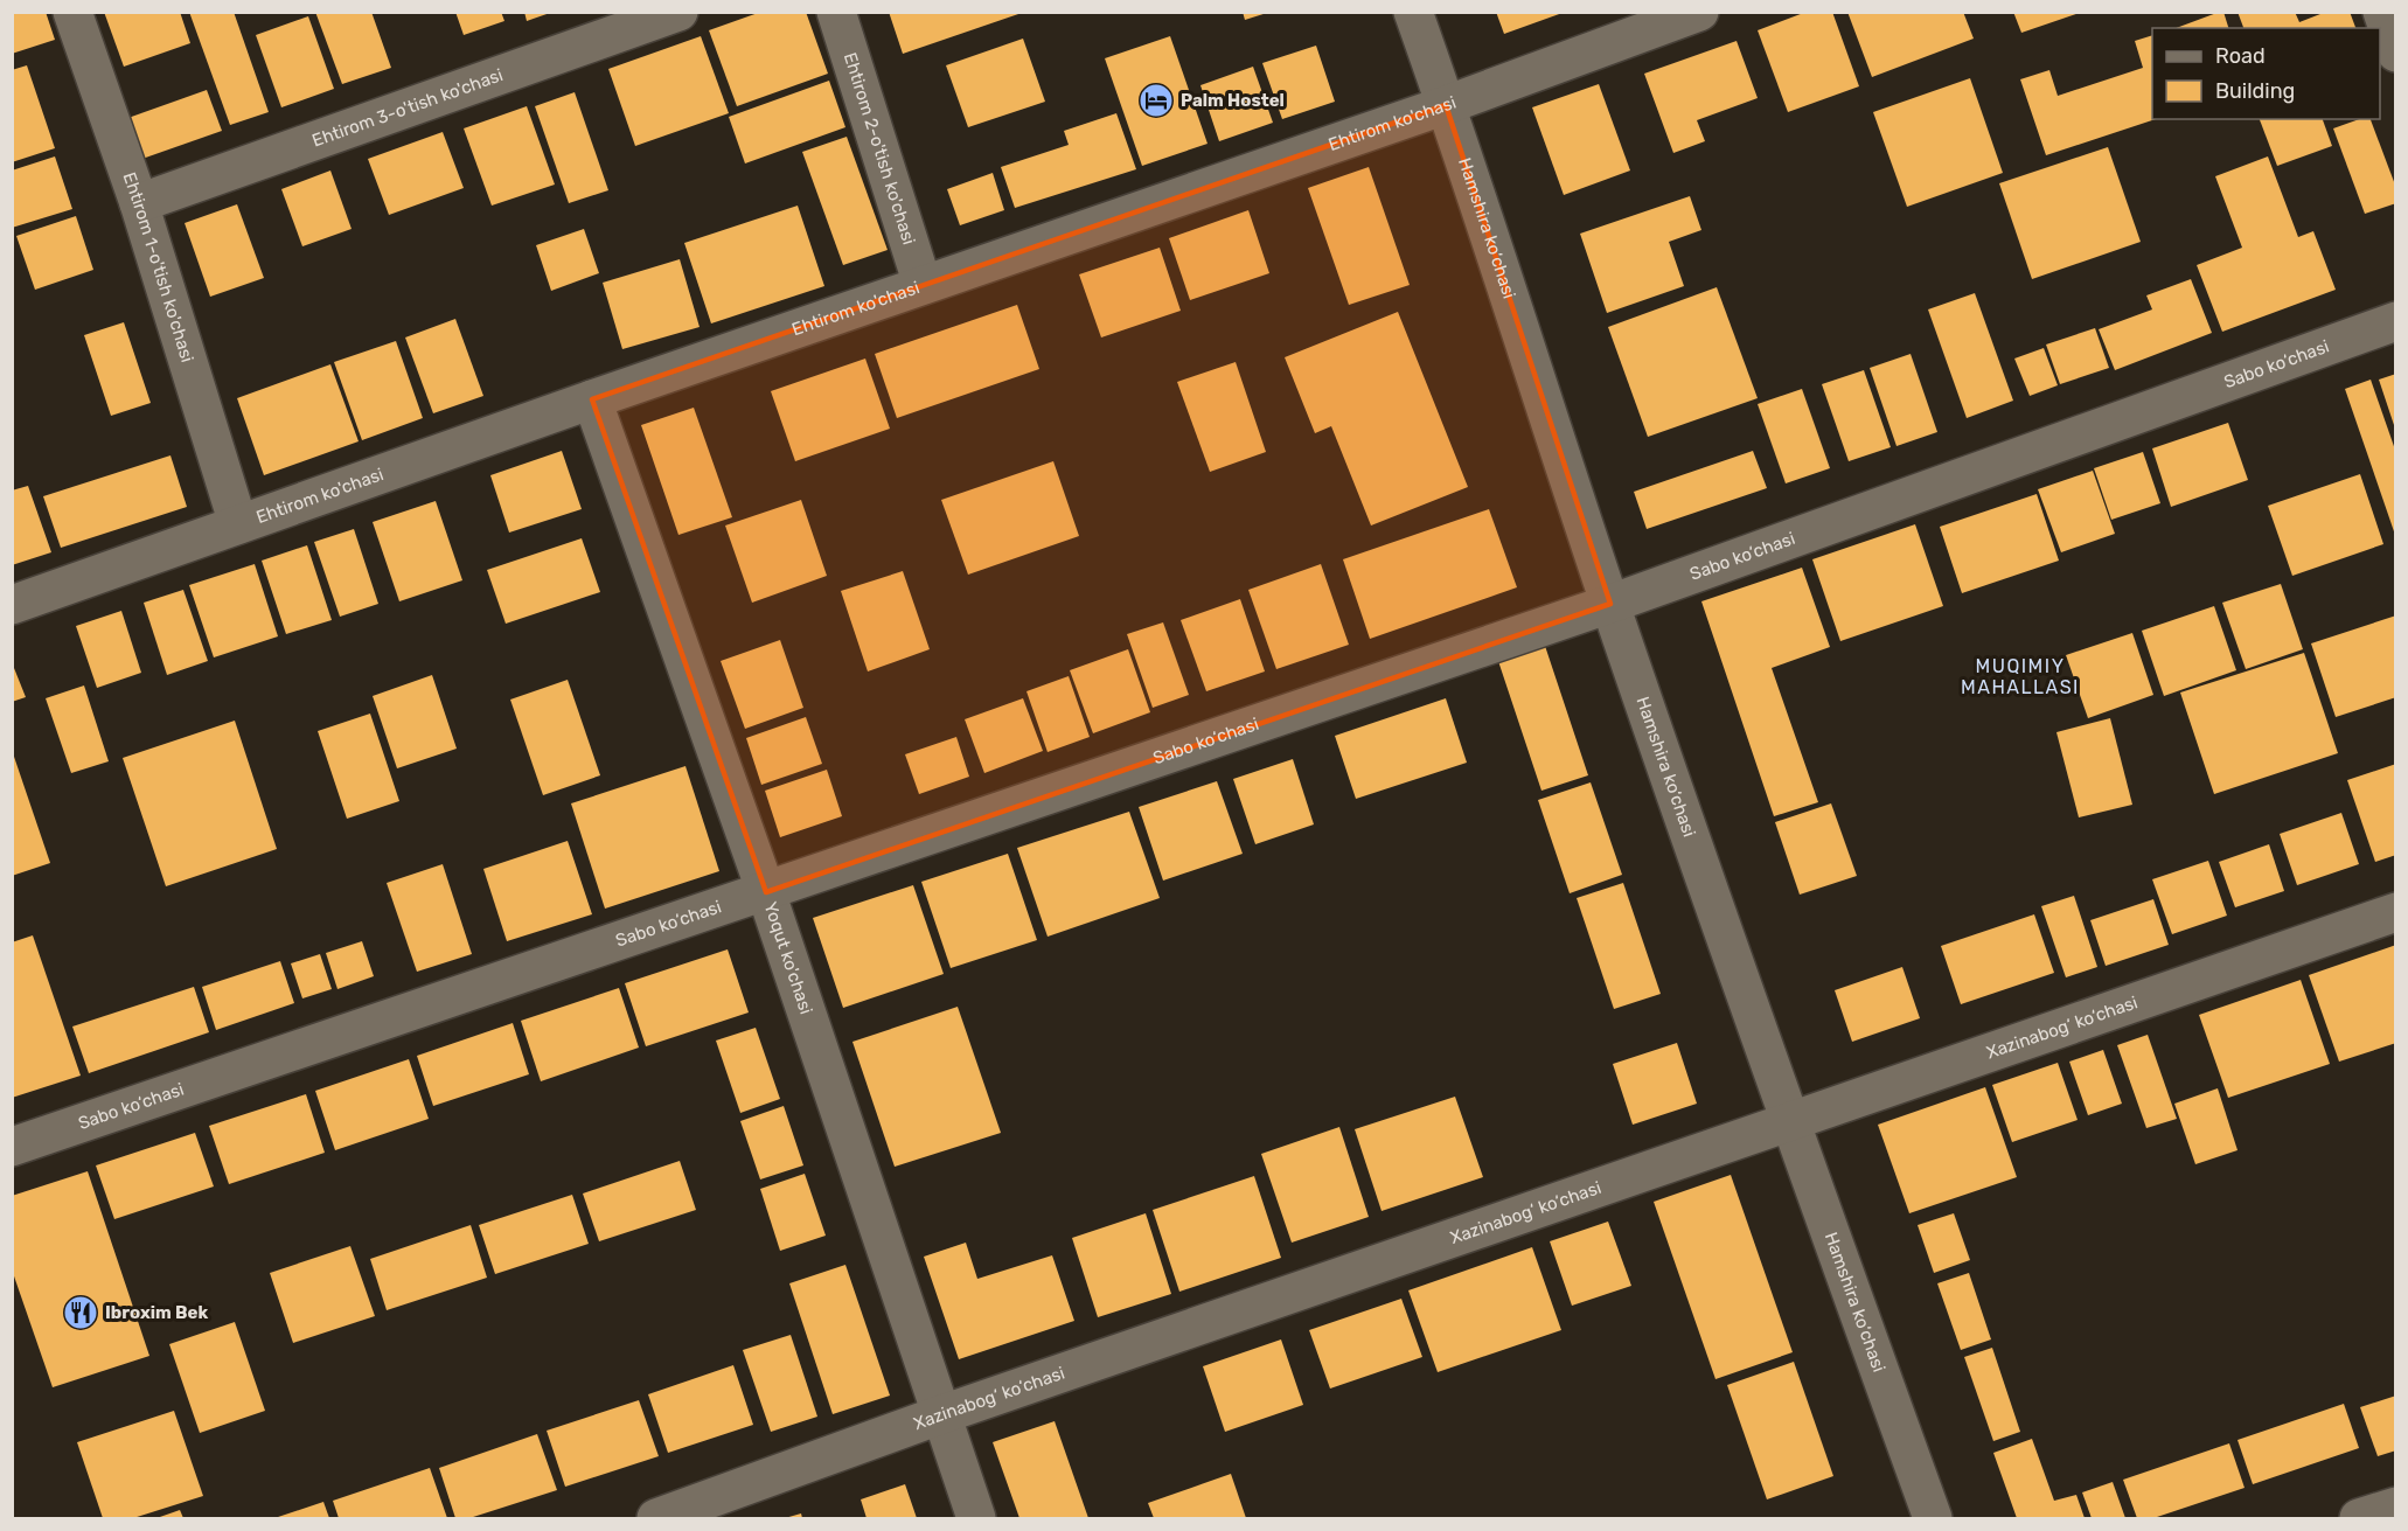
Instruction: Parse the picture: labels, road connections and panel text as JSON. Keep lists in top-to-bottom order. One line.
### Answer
{"streets":{"street":["Ehtirom 3-o'tish ko'chasi","Ehtirom ko'chasi","Ehtirom 2-o'tish ko'chasi","Hamshira ko‘chasi","Ehtirom 1-o'tish ko'chasi","Sabo ko‘chasi","Yoqut ko'chasi","Xazinabog‘ ko‘chasi"]},"crossings":[["Ehtirom 3-o'tish ko'chasi","Ehtirom 1-o'tish ko'chasi"],["Ehtirom ko'chasi","Ehtirom 2-o'tish ko'chasi"],["Ehtirom ko'chasi","Hamshira ko‘chasi"],["Ehtirom ko'chasi","Ehtirom 1-o'tish ko'chasi"],["Ehtirom ko'chasi","Yoqut ko'chasi"],["Hamshira ko‘chasi","Sabo ko‘chasi"],["Hamshira ko‘chasi","Xazinabog‘ ko‘chasi"],["Sabo ko‘chasi","Yoqut ko'chasi"],["Yoqut ko'chasi","Xazinabog‘ ko‘chasi"]],"districts":["MUQIMIY MAHALLASI"],"places":{"hotel":["Palm Hostel"],"restaurant":["Ibroxim Bek"]},"legend":["Road","Building"]}
